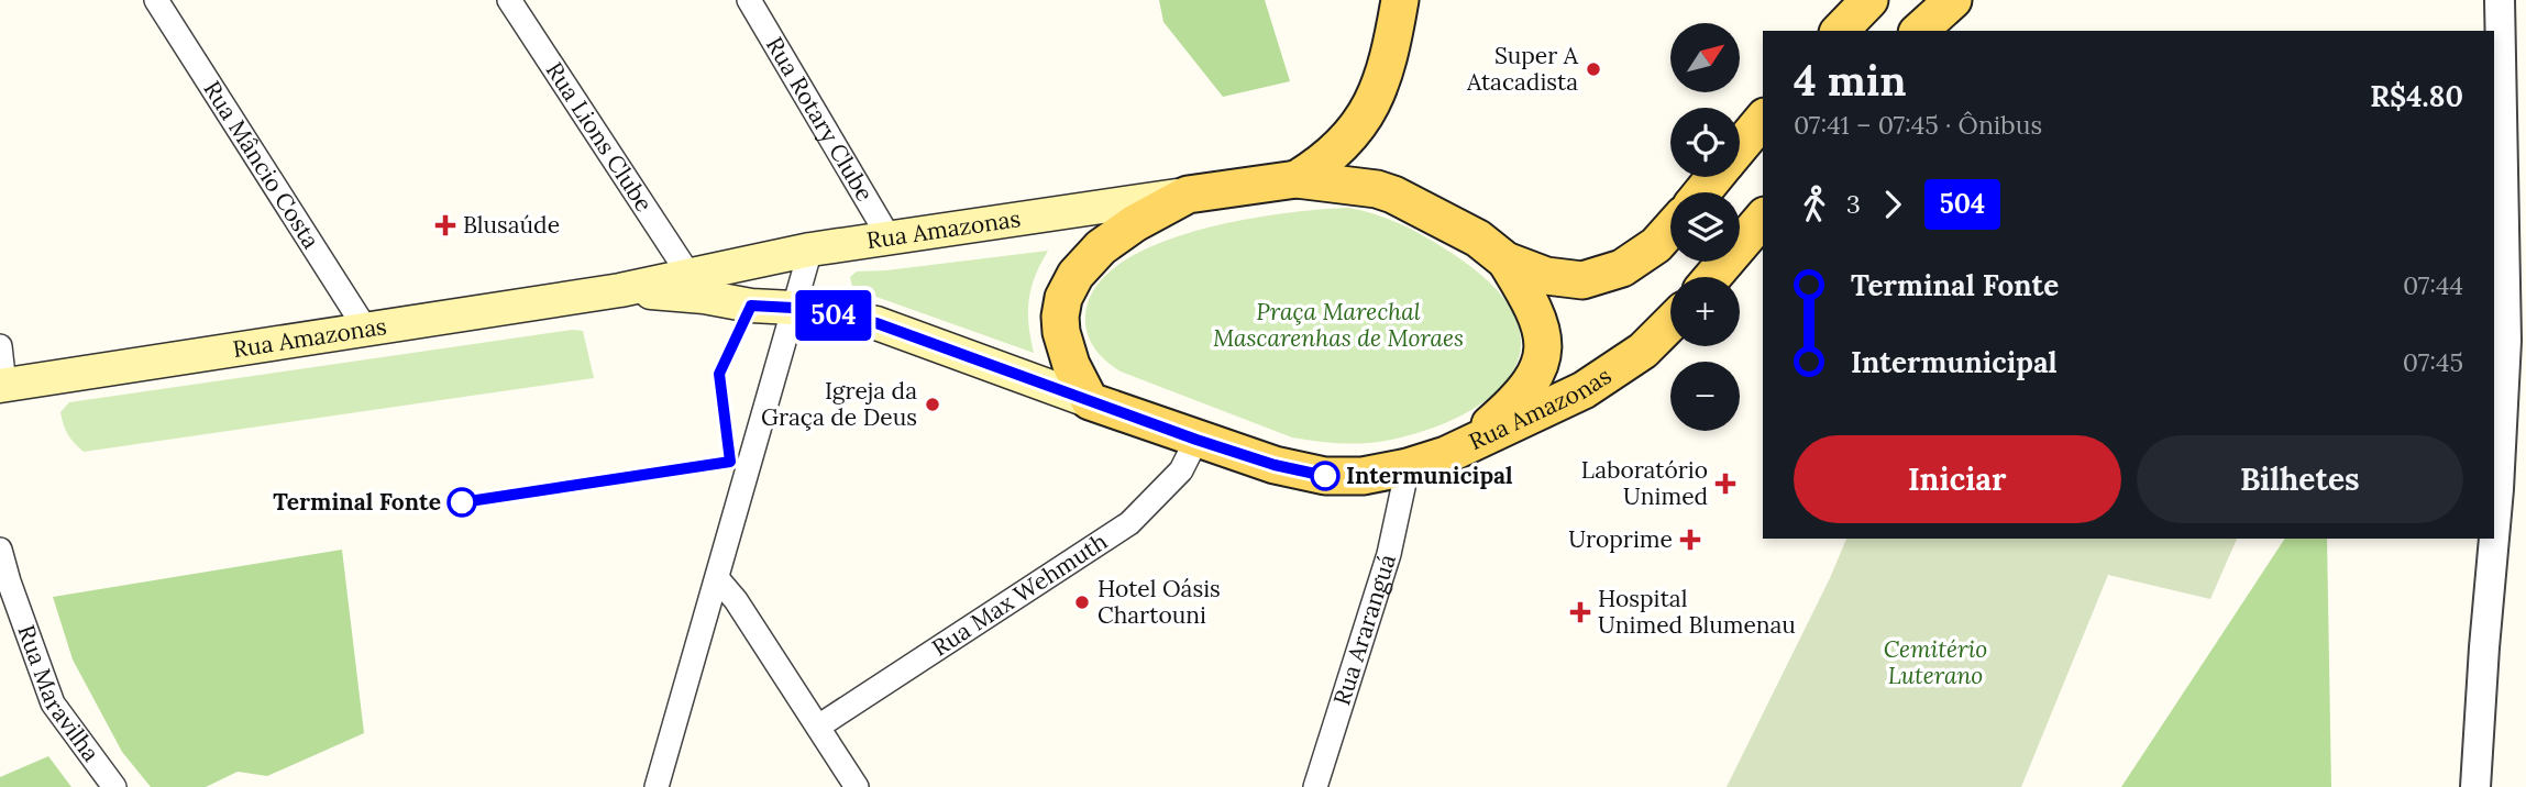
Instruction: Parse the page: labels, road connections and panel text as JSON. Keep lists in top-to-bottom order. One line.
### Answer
{"streets":{"main road":["Rua Amazonas"],"street":["Rua Rotary Clube","Rua Lions Clube","Rua Mâncio Costa","Rua Max Wehmuth","Rua Araranguá","Rua Maravilha"]},"crossings":[["Rua Rotary Clube","Rua Amazonas"],["Rua Lions Clube","Rua Amazonas"],["Rua Mâncio Costa","Rua Amazonas"],["Rua Amazonas","Rua Max Wehmuth"],["Rua Amazonas","Rua Araranguá"]],"parks":["Praça Marechal Mascarenhas de Moraes","Cemitério Luterano"],"places":{"other":["Super A Atacadista","Igreja da Graça de Deus","Intermunicipal","Terminal Fonte","Hotel Oásis Chartouni"],"health":["Blusaúde","Laboratório Unimed","Uroprime","Hospital Unimed Blumenau"]},"lines":["bus line 504"],"north":"top right","page":{"on_map":"504","map_buttons":["+","−"],"heading":["4 min","07:41 – 07:45 · Ônibus","R$4.80"],"legs":["3","504"],"list":[{"name":"Terminal Fonte","value":"07:44"},{"name":"Intermunicipal","value":"07:45"}],"buttons":["Iniciar","Bilhetes"]}}
